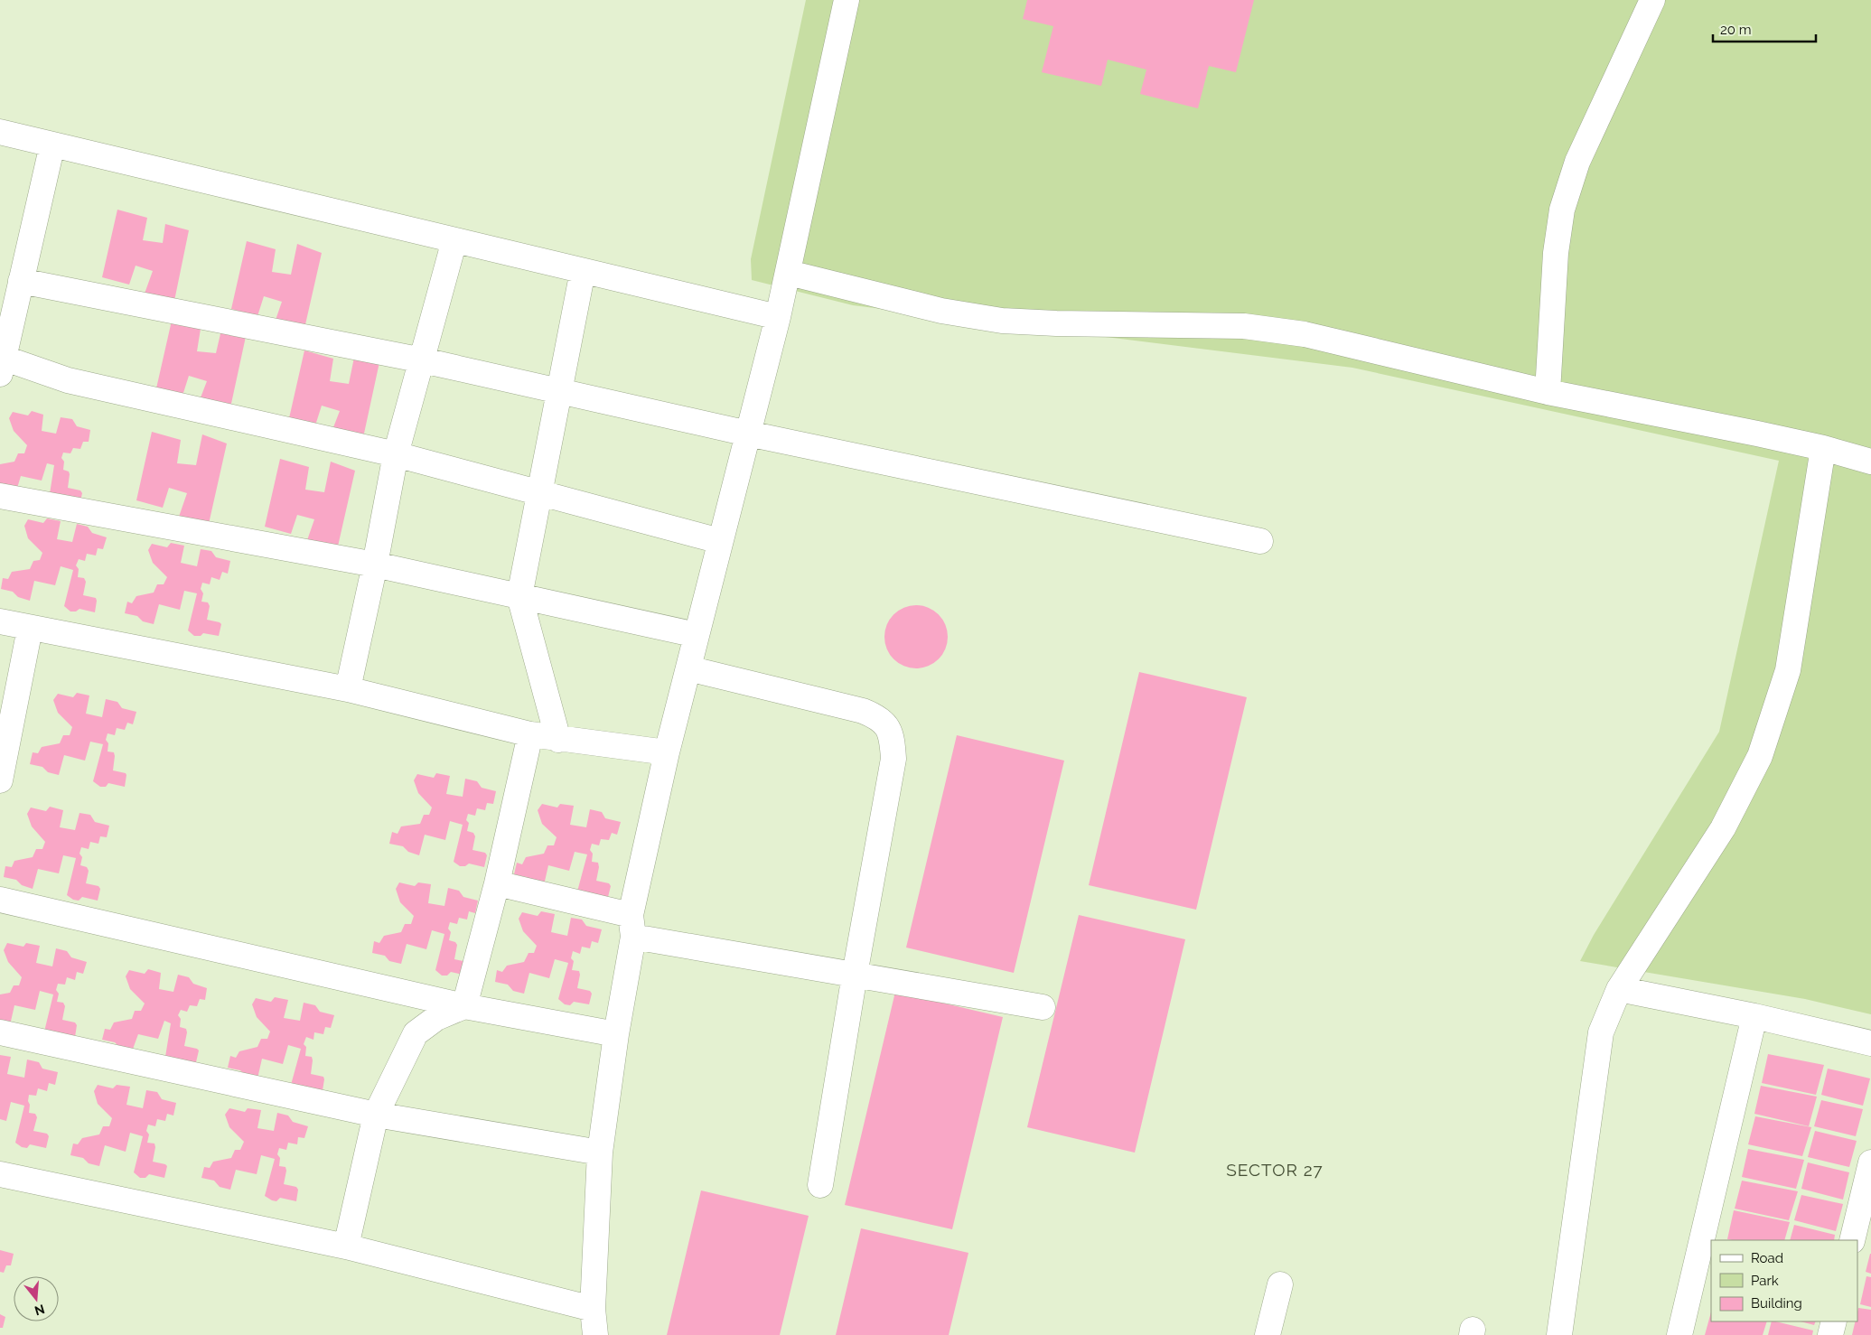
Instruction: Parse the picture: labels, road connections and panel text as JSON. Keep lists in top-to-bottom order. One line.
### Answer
{"districts":["SECTOR 27"],"legend":["Road","Park","Building"],"scale_bar":"20 m","north":"bottom"}
